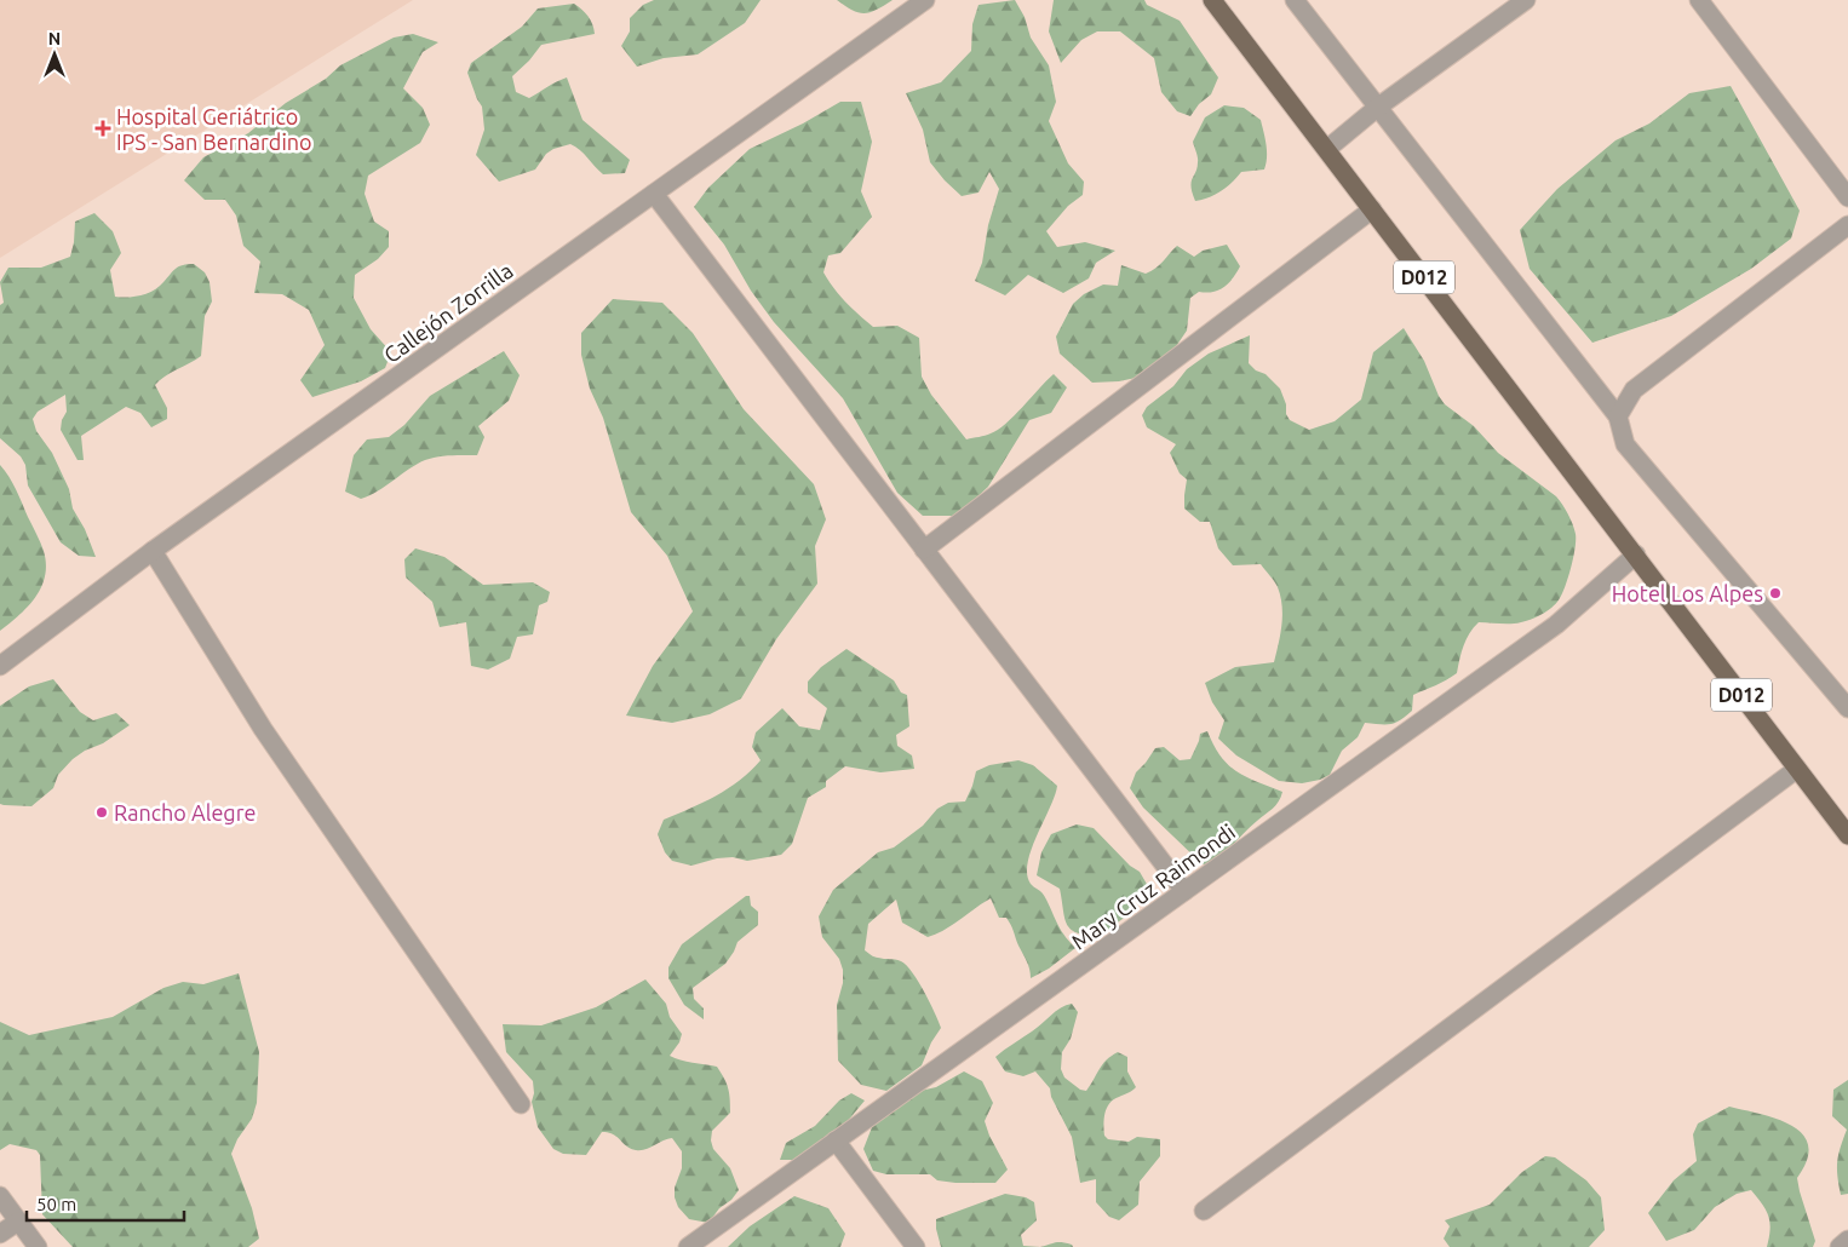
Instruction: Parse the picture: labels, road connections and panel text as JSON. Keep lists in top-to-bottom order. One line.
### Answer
{"streets":{"main road":["D012"],"street":["Callejón Zorrilla","Mary Cruz Raimondi"]},"crossings":[["D012","Mary Cruz Raimondi"]],"places":{"health":["Hospital Geriátrico IPS - San Bernardino"],"other":["Hotel Los Alpes","Rancho Alegre"]},"scale_bar":"50 m","north":"top"}
